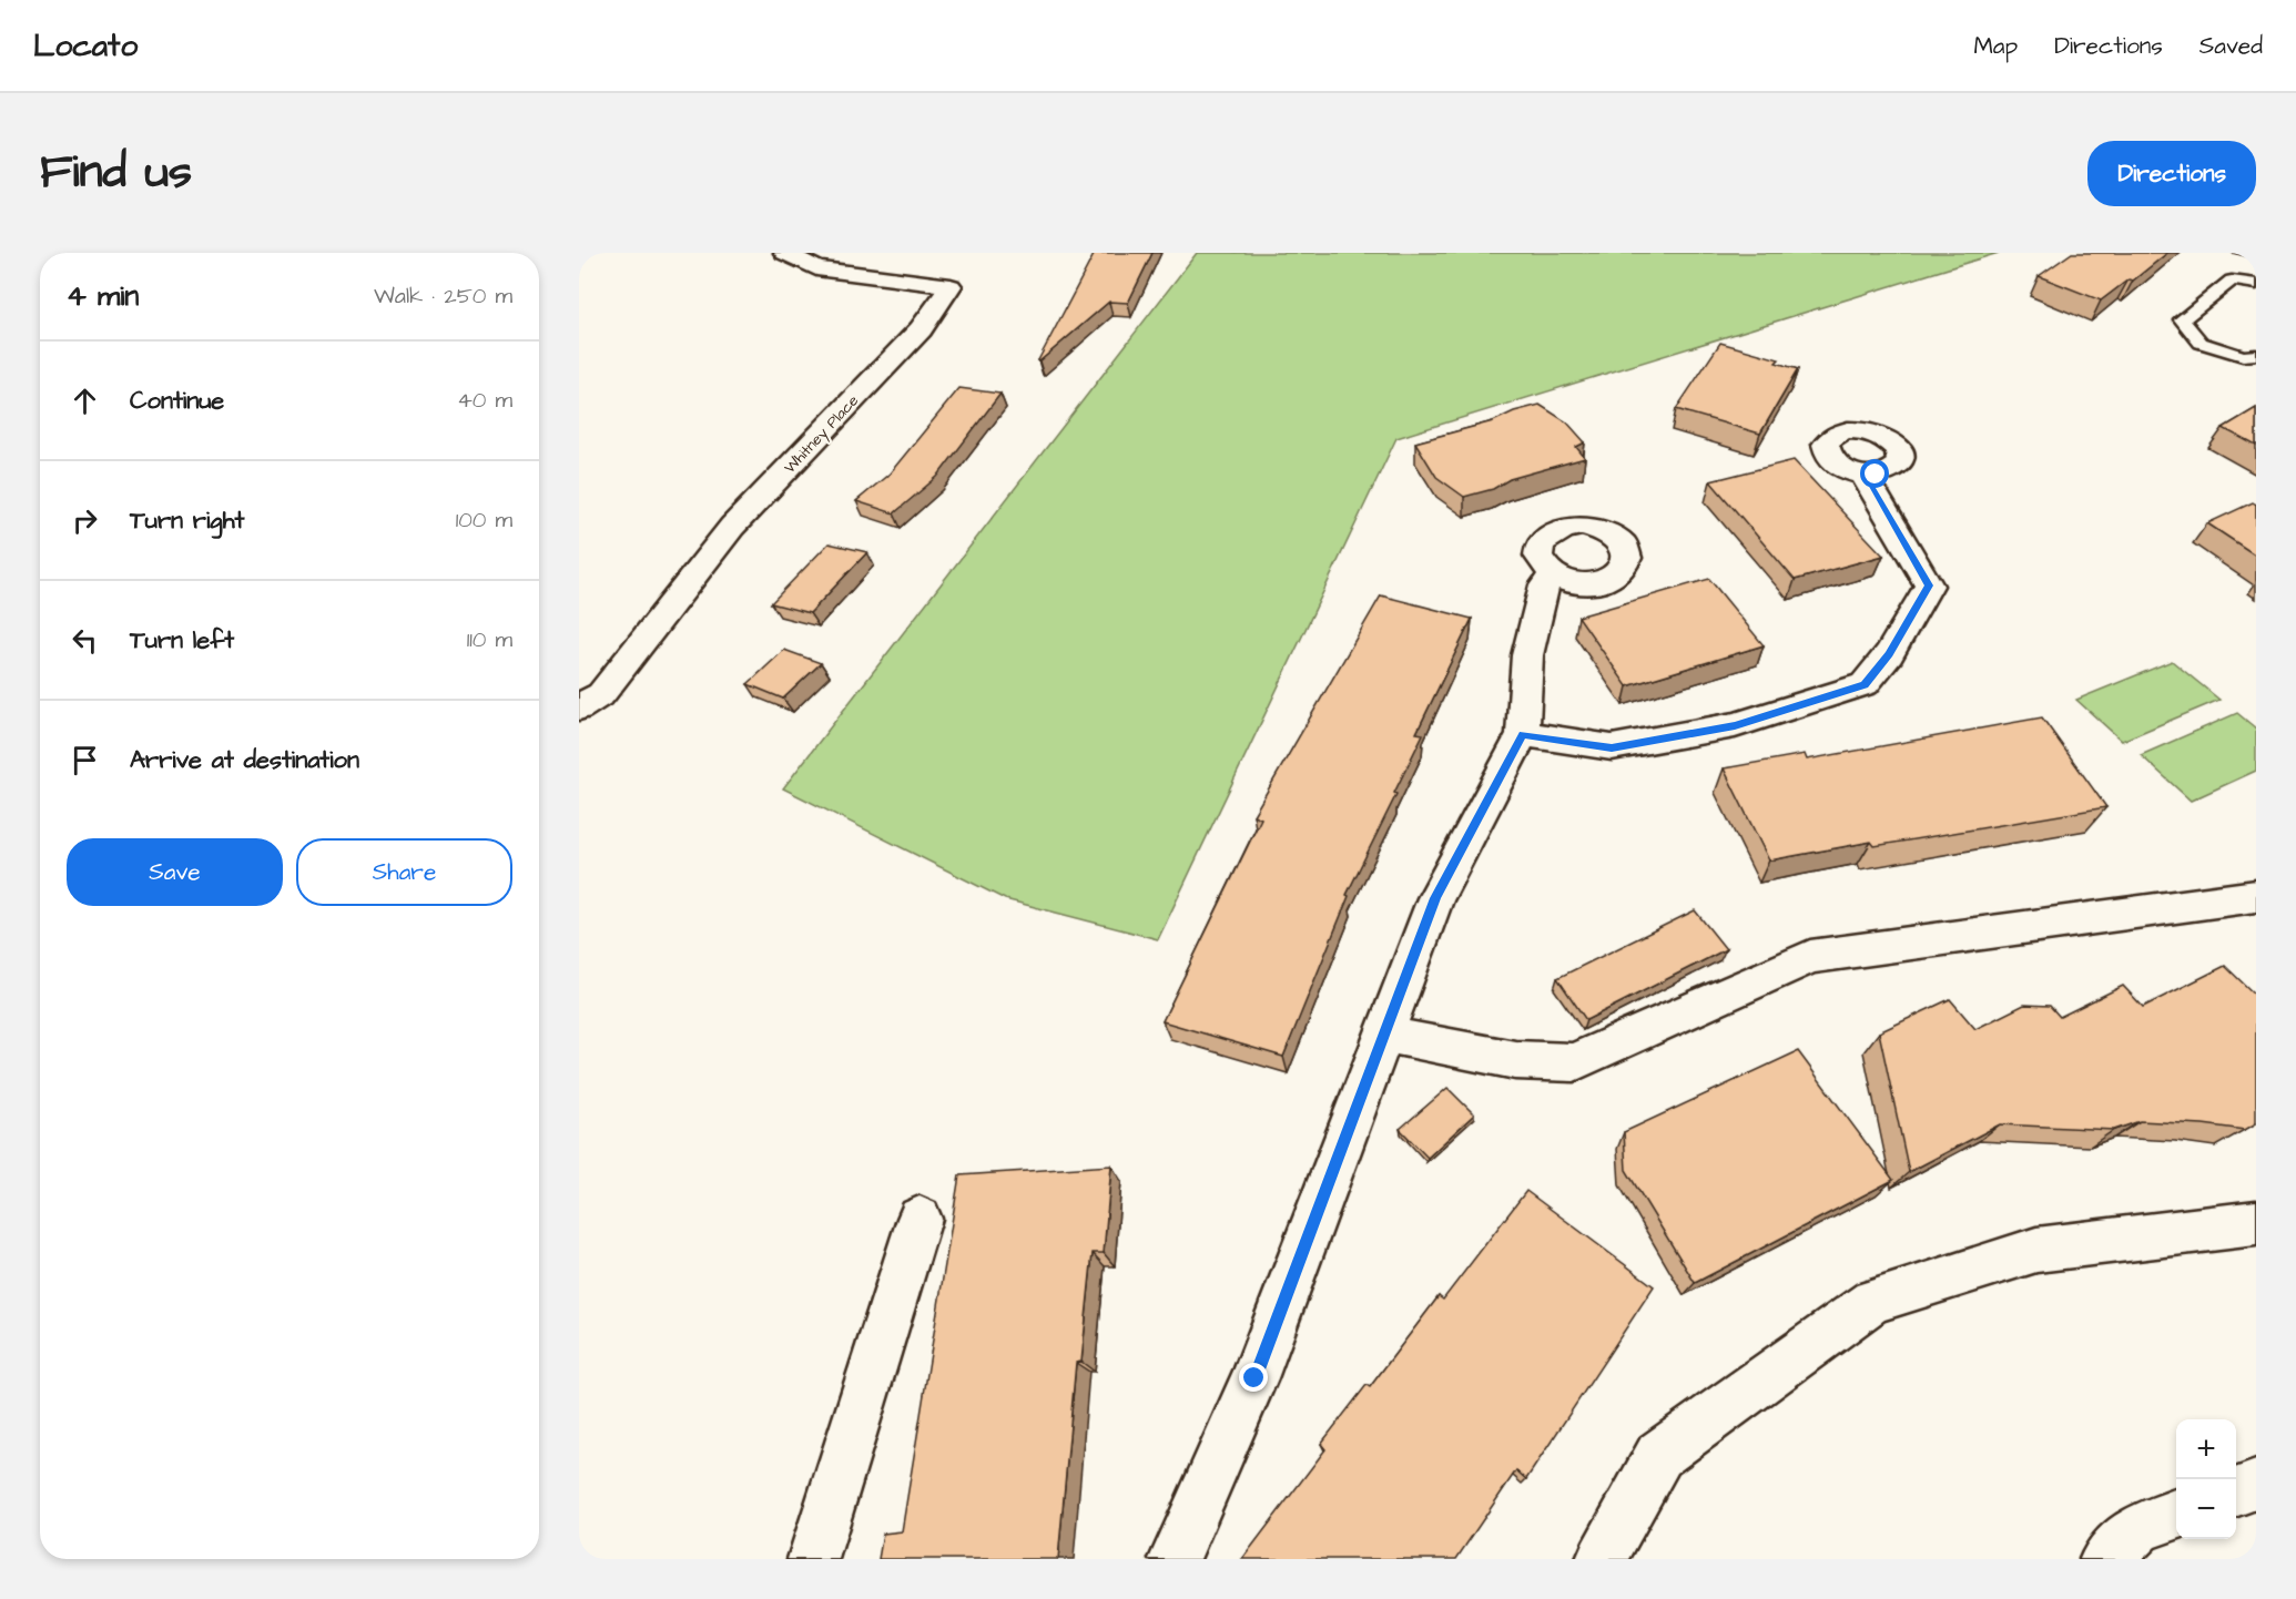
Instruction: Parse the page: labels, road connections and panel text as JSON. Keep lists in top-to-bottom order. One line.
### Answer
{"streets":{"street":["Whitney Place"]},"page":{"header":"Locato","nav":["Map","Directions","Saved"],"title":"Find us","buttons":["Directions",["Save","Share"]],"heading":["4 min","Walk · 250 m"],"list":[["Continue","40 m"],["Turn right","100 m"],["Turn left","110 m"],"Arrive at destination"],"map_buttons":["+","−"]}}
